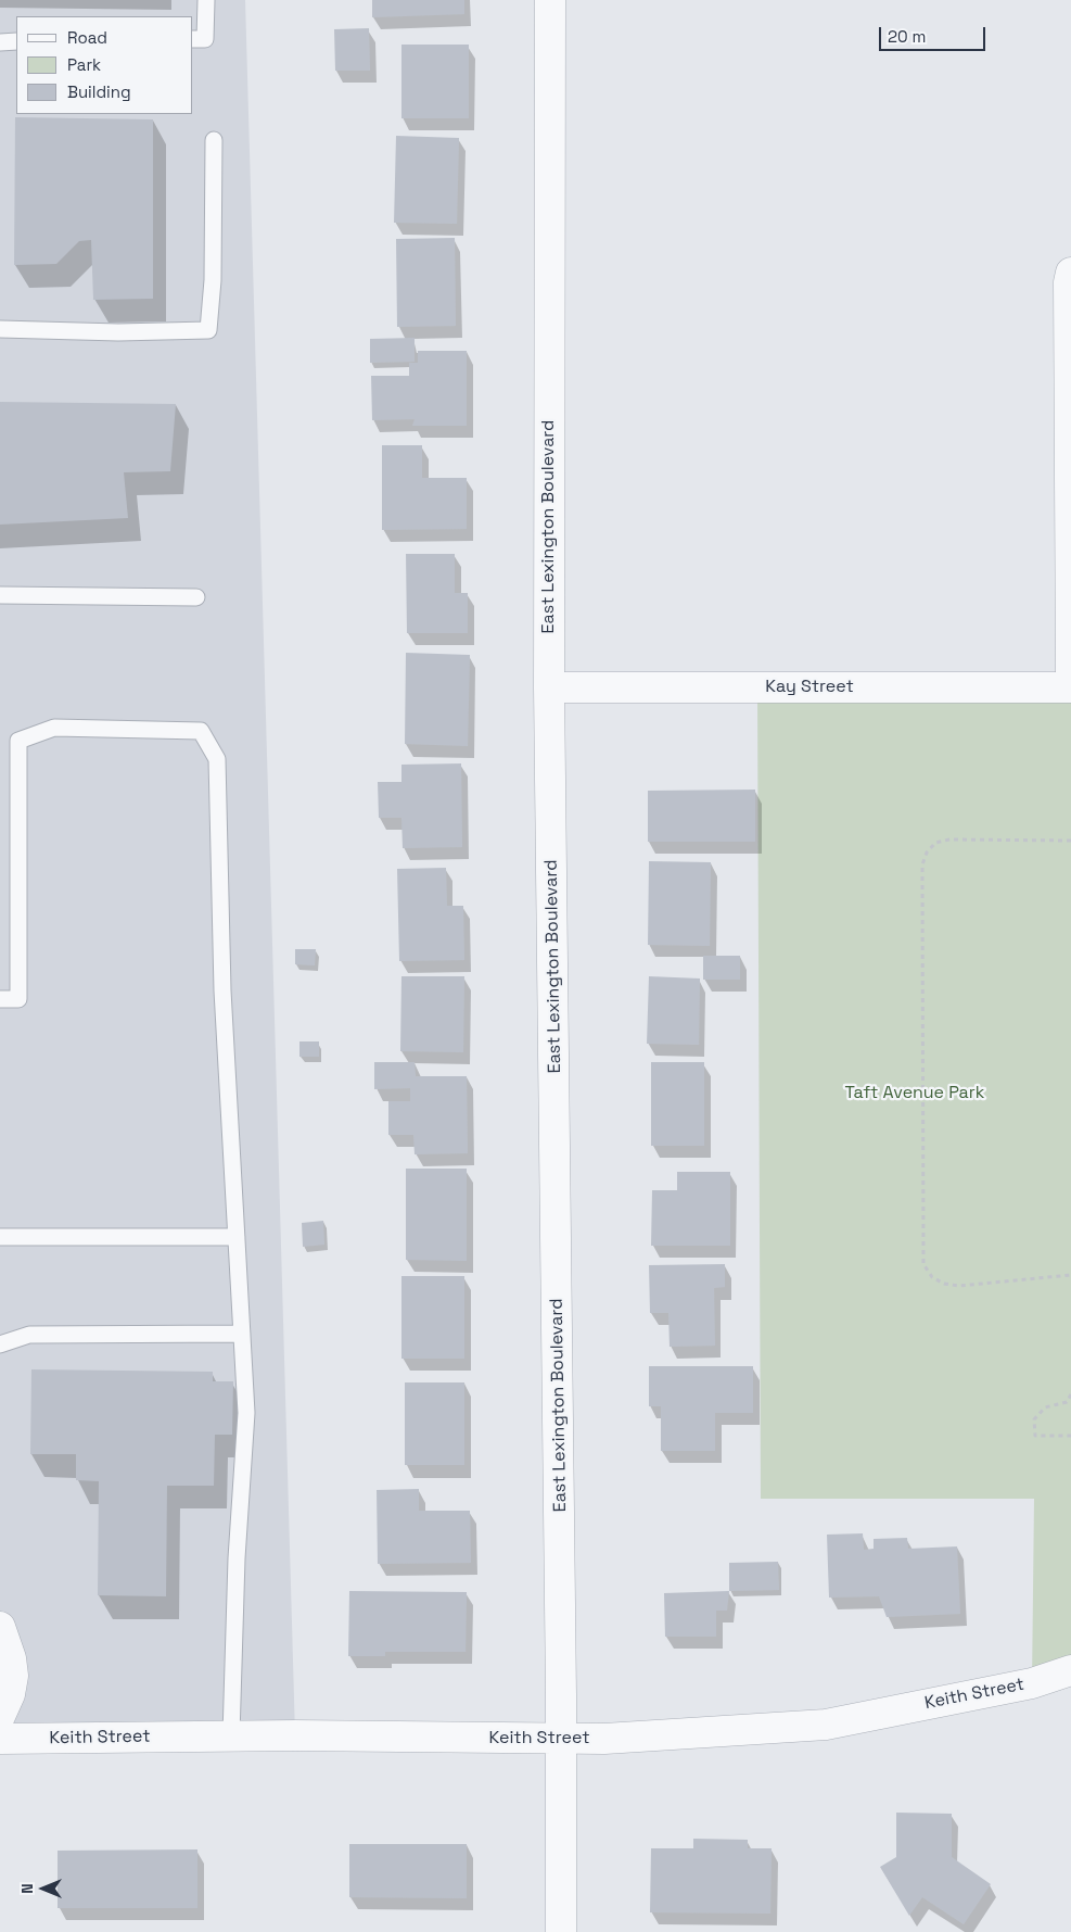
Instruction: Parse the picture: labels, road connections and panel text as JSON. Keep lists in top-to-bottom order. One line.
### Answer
{"streets":{"street":["East Lexington Boulevard","Kay Street","Keith Street"]},"crossings":[["East Lexington Boulevard","Kay Street"],["East Lexington Boulevard","Keith Street"]],"parks":["Taft Avenue Park"],"legend":["Road","Park","Building"],"scale_bar":"20 m","north":"left"}
